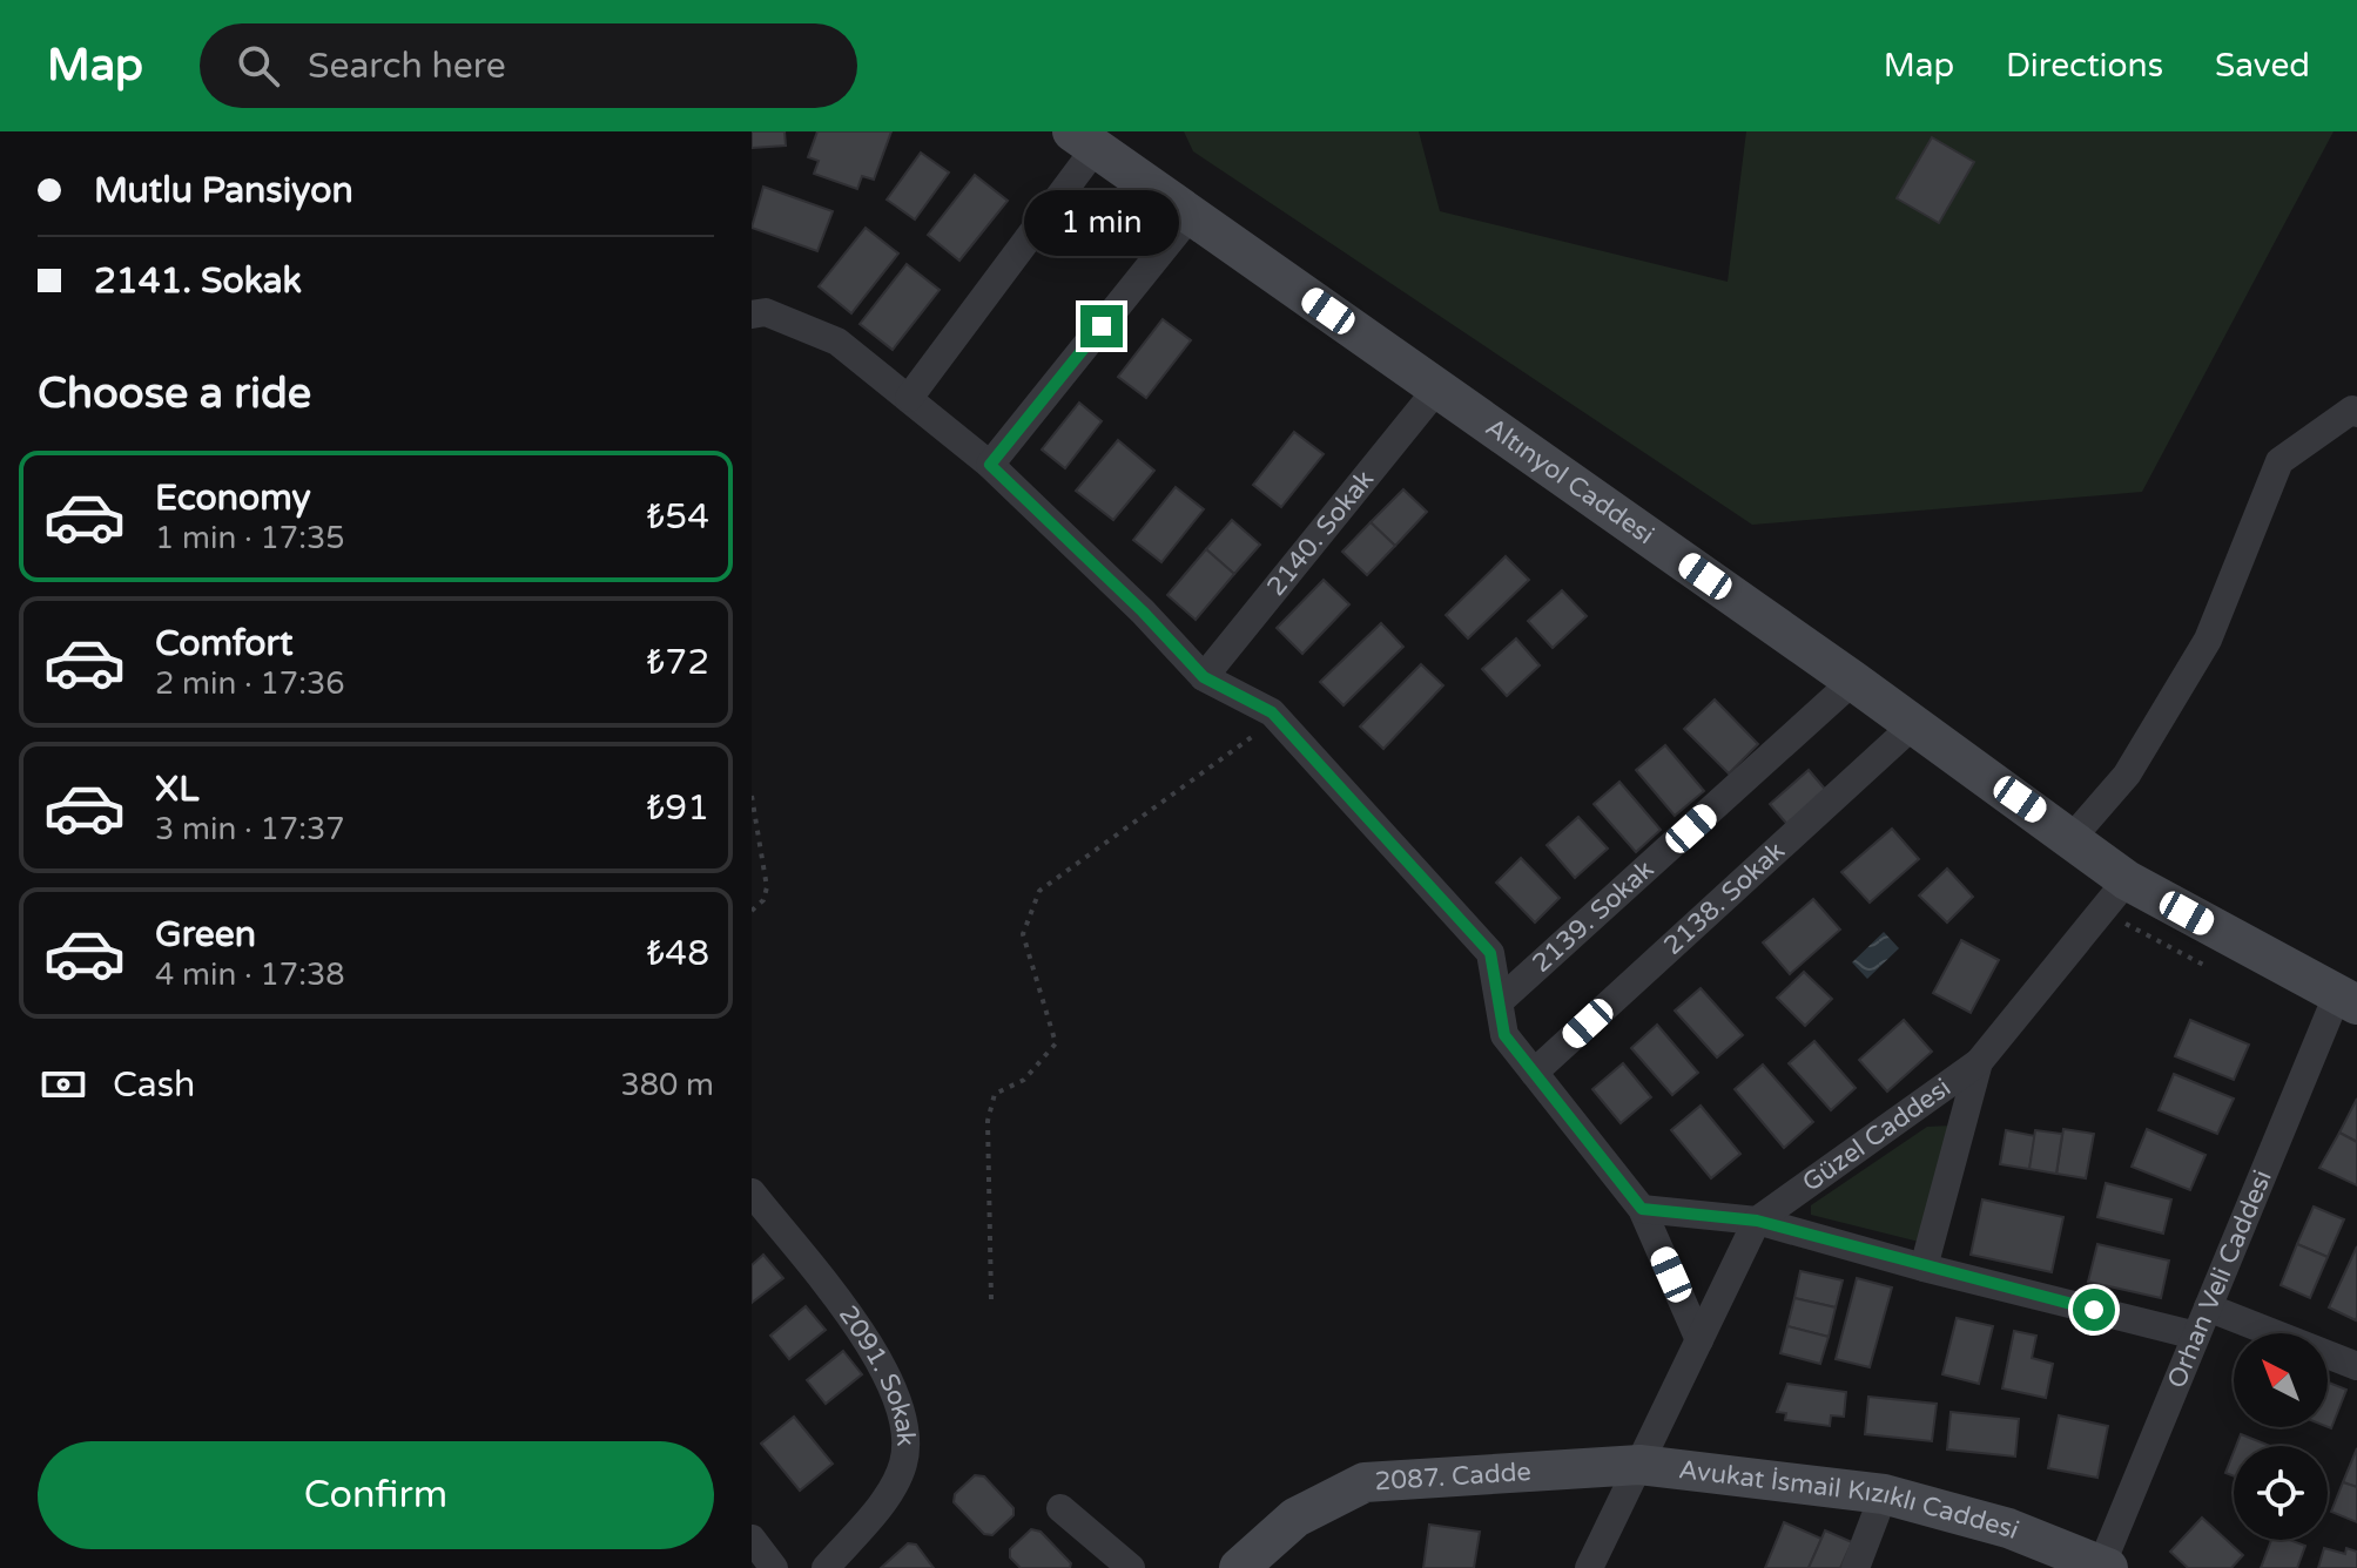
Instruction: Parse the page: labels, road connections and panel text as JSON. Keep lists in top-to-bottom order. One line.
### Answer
{"streets":{"main road":["Altınyol Caddesi","2087. Cadde","Avukat İsmail Kızıklı Caddesi"],"street":["2140. Sokak","2138. Sokak","2139. Sokak","Güzel Caddesi","Orhan Veli Caddesi","2091. Sokak"]},"crossings":[["Altınyol Caddesi","2140. Sokak"],["Altınyol Caddesi","2138. Sokak"],["Altınyol Caddesi","2139. Sokak"],["Altınyol Caddesi","Güzel Caddesi"],["Altınyol Caddesi","Orhan Veli Caddesi"],["Güzel Caddesi","2087. Cadde"],["Güzel Caddesi","Avukat İsmail Kızıklı Caddesi"],["Orhan Veli Caddesi","Avukat İsmail Kızıklı Caddesi"],["2087. Cadde","Avukat İsmail Kızıklı Caddesi"]],"north":"top left","page":{"header":"Map","search":"Search here","nav":["Map","Directions","Saved"],"banner":["Mutlu Pansiyon","2141. Sokak"],"bubble":"1 min","heading":"Choose a ride","list":[{"name":"Economy","note":"1 min · 17:35","value":"₺54"},{"name":"Comfort","note":"2 min · 17:36","value":"₺72"},{"name":"XL","note":"3 min · 17:37","value":"₺91"},{"name":"Green","note":"4 min · 17:38","value":"₺48"}],"pay":["Cash","380 m"],"buttons":"Confirm"}}
